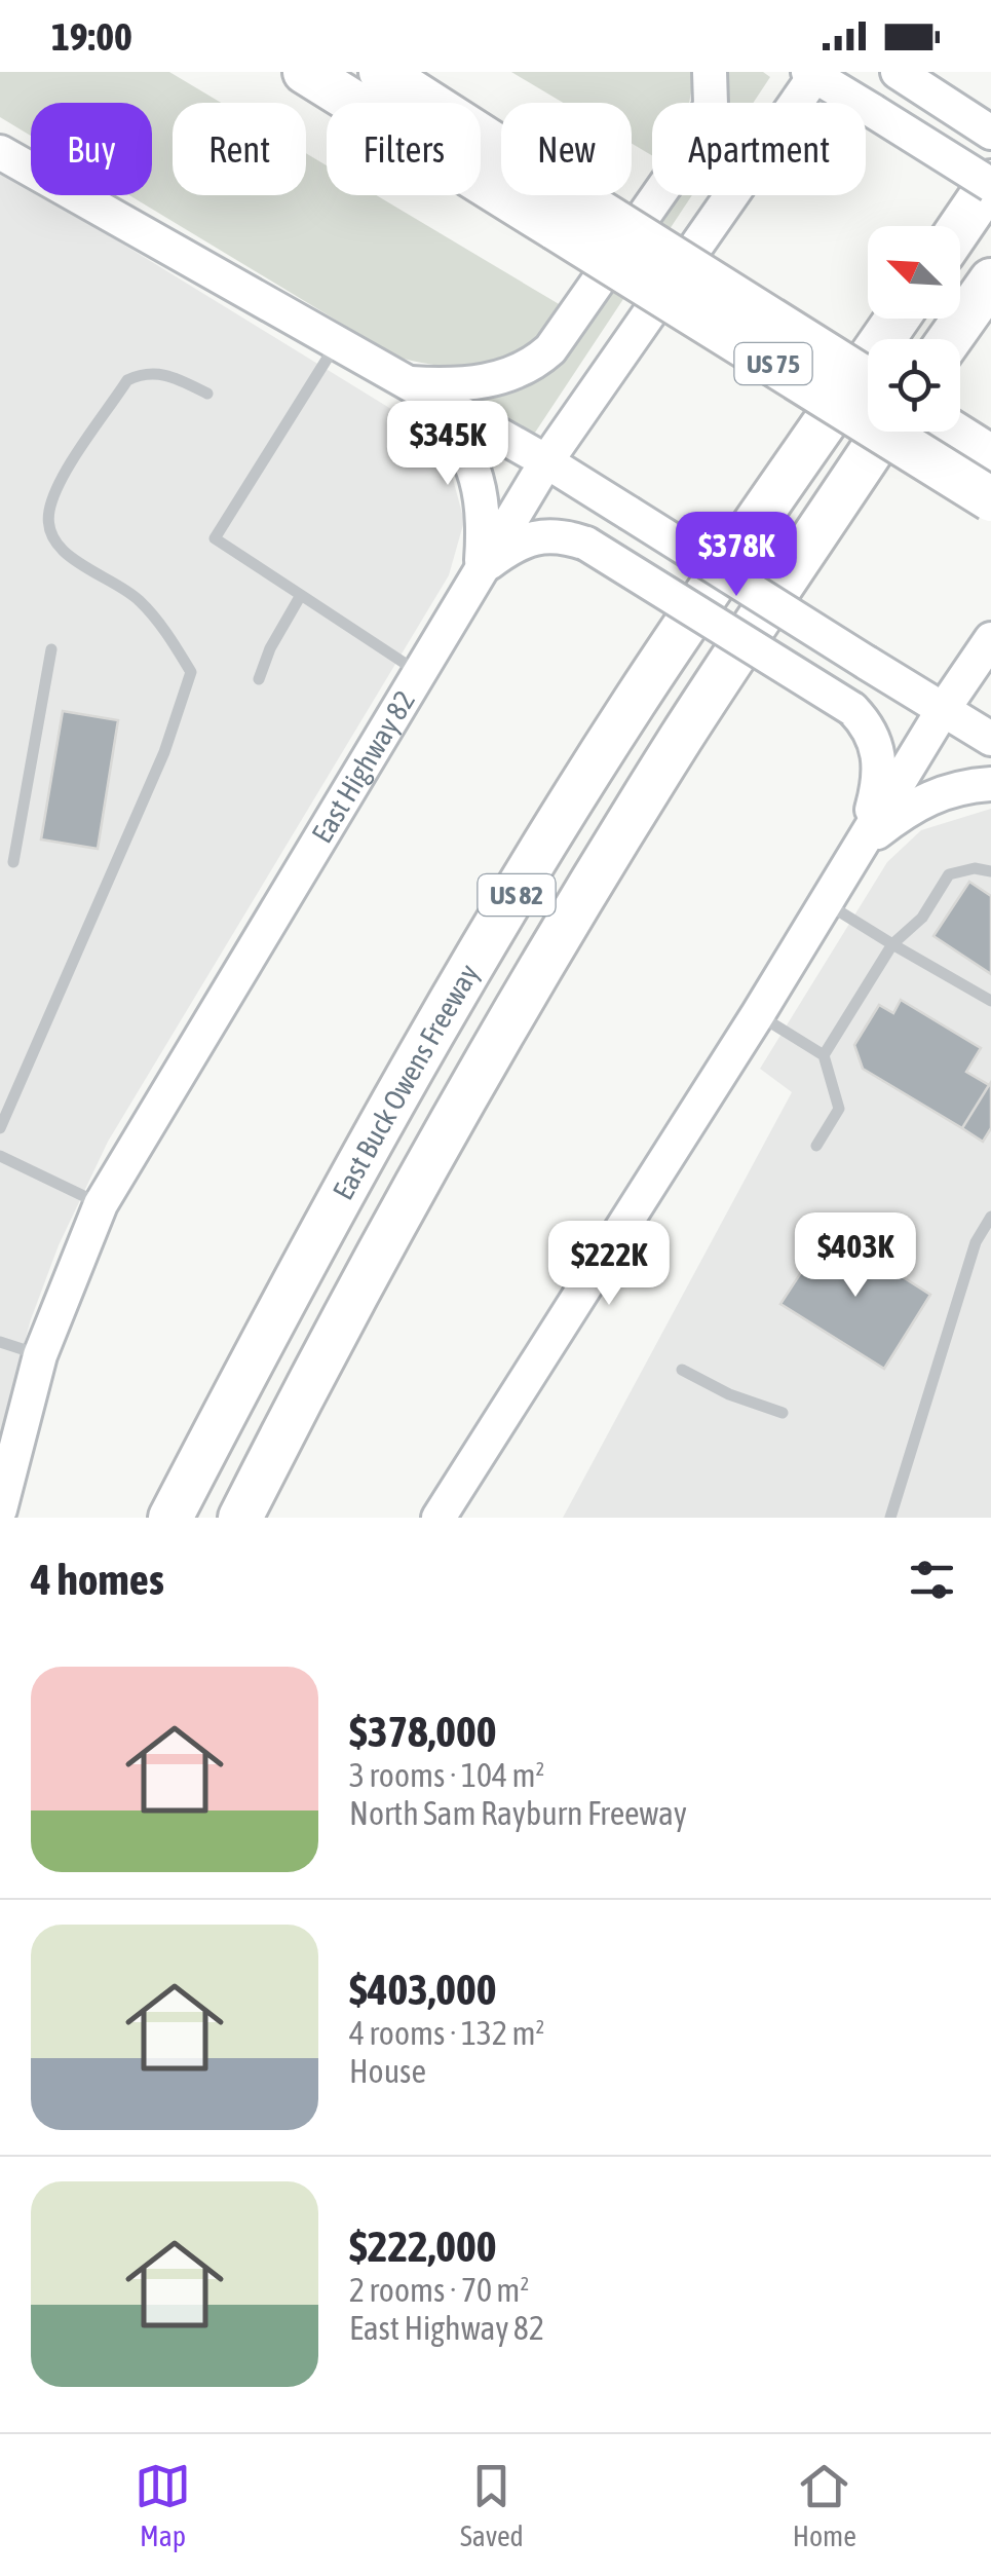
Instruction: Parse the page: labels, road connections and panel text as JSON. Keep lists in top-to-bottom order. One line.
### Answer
{"streets":{"highway":["US 75","US 82","East Buck Owens Freeway"],"main road":["East Highway 82"]},"north":"top left","page":{"status":"19:00","chip":["Buy","Rent","Filters","New","Apartment"],"price":["$345K","$378K","$403K","$222K"],"heading":"4 homes","list":[{"name":"$378,000","note":"3 rooms · 104 m² · North Sam Rayburn Freeway"},{"name":"$403,000","note":"4 rooms · 132 m² · House"},{"name":"$222,000","note":"2 rooms · 70 m² · East Highway 82"}],"tabs":["Map","Saved","Home"]}}
